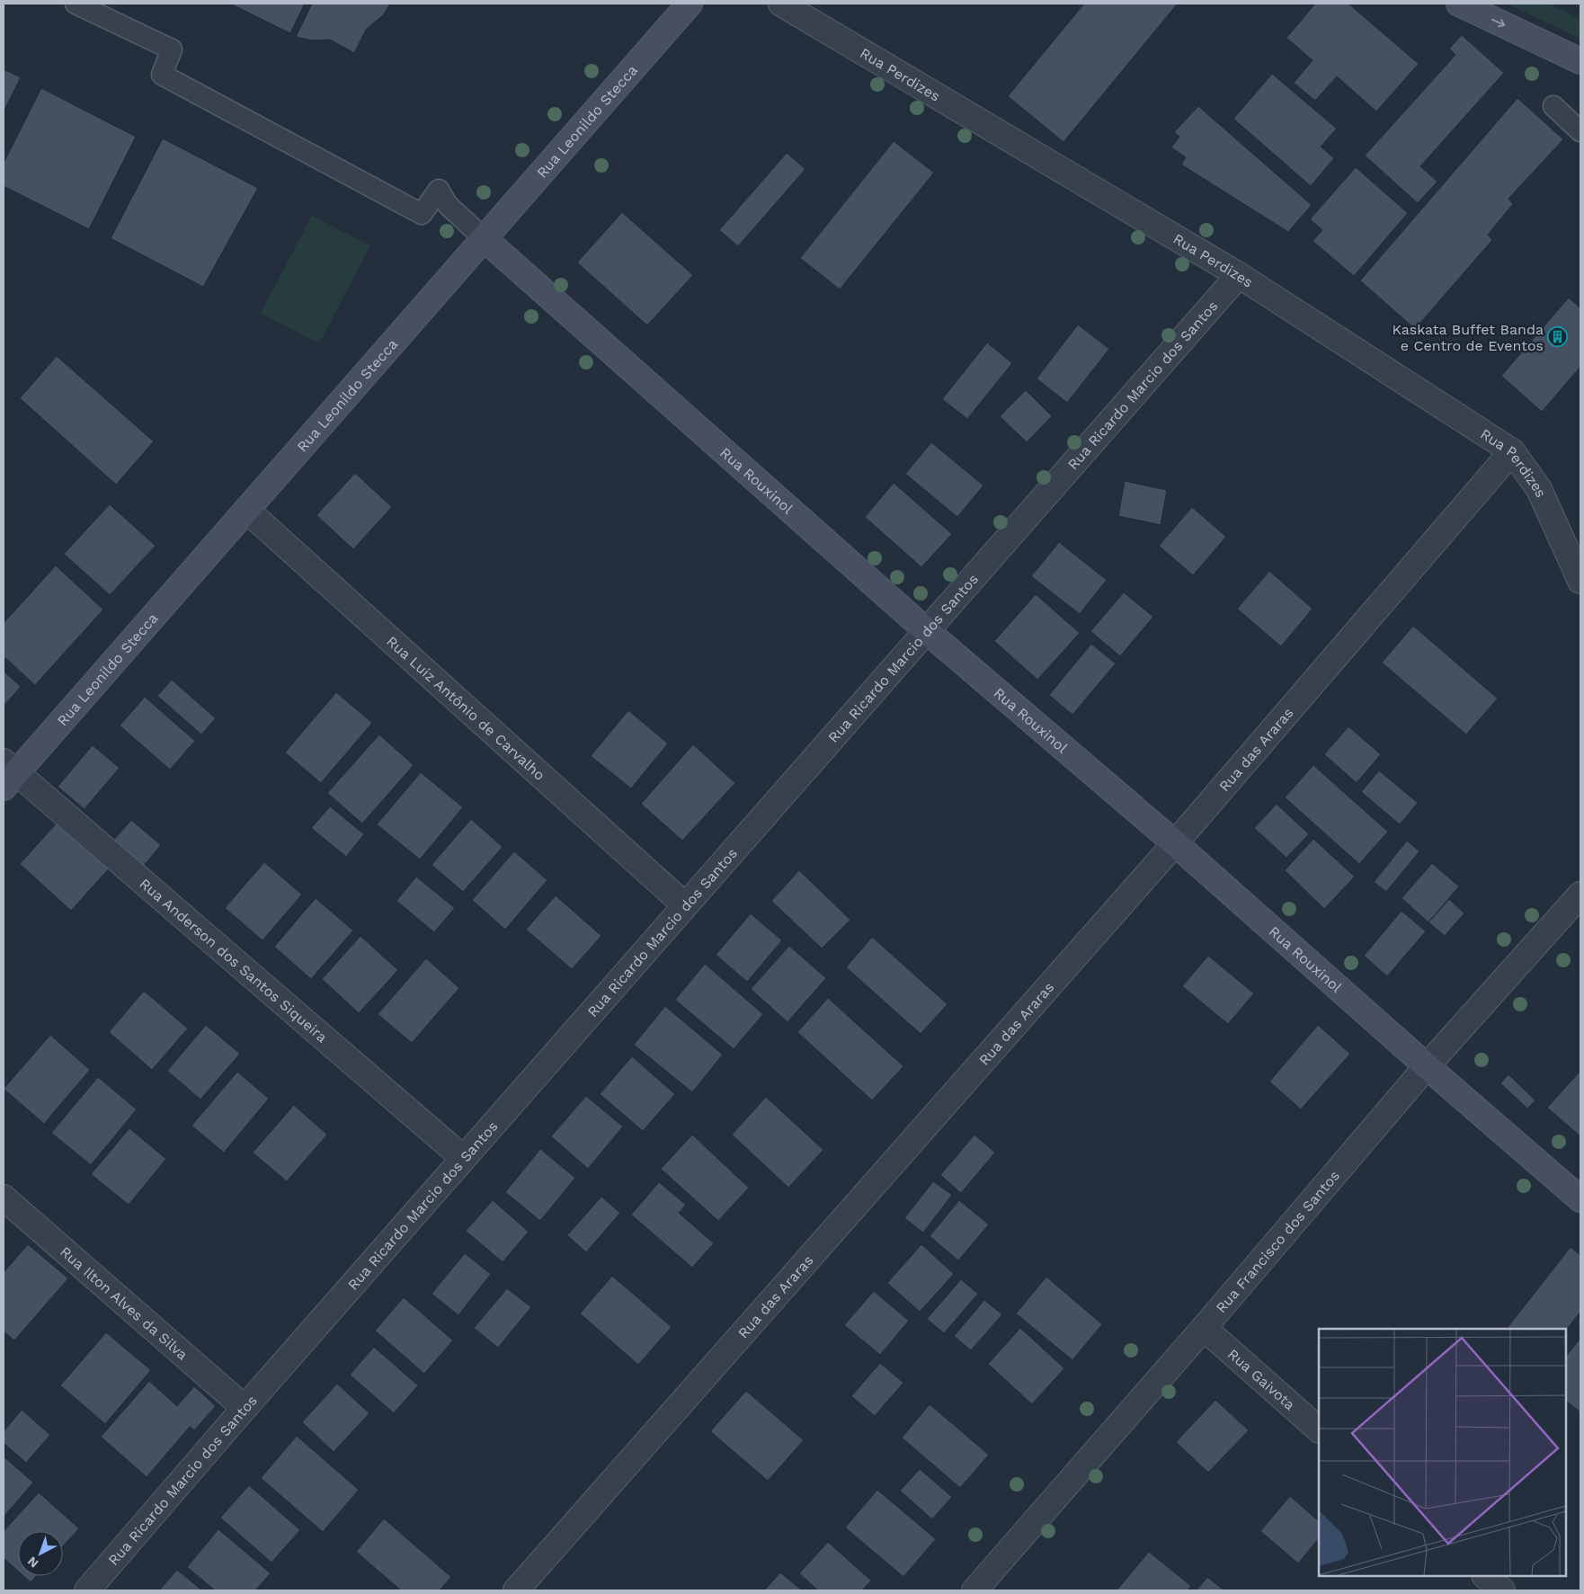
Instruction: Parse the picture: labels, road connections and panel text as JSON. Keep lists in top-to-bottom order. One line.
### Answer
{"streets":{"street":["Rua Perdizes","Rua Leonildo Stecca","Rua Ricardo Marcio dos Santos","Rua Rouxinol","Rua Luiz Antônio de Carvalho","Rua das Araras","Rua Anderson dos Santos Siqueira","Rua Francisco dos Santos","Rua Ilton Alves da Silva","Rua Gaivota"]},"crossings":[["Rua Perdizes","Rua Ricardo Marcio dos Santos"],["Rua Perdizes","Rua das Araras"],["Rua Leonildo Stecca","Rua Rouxinol"],["Rua Leonildo Stecca","Rua Luiz Antônio de Carvalho"],["Rua Leonildo Stecca","Rua Anderson dos Santos Siqueira"],["Rua Ricardo Marcio dos Santos","Rua Rouxinol"],["Rua Ricardo Marcio dos Santos","Rua Luiz Antônio de Carvalho"],["Rua Ricardo Marcio dos Santos","Rua Anderson dos Santos Siqueira"],["Rua Ricardo Marcio dos Santos","Rua Ilton Alves da Silva"],["Rua Rouxinol","Rua das Araras"],["Rua Rouxinol","Rua Francisco dos Santos"],["Rua Francisco dos Santos","Rua Gaivota"]],"places":{"building":["Kaskata Buffet Banda e Centro de Eventos"]},"north":"bottom left"}
